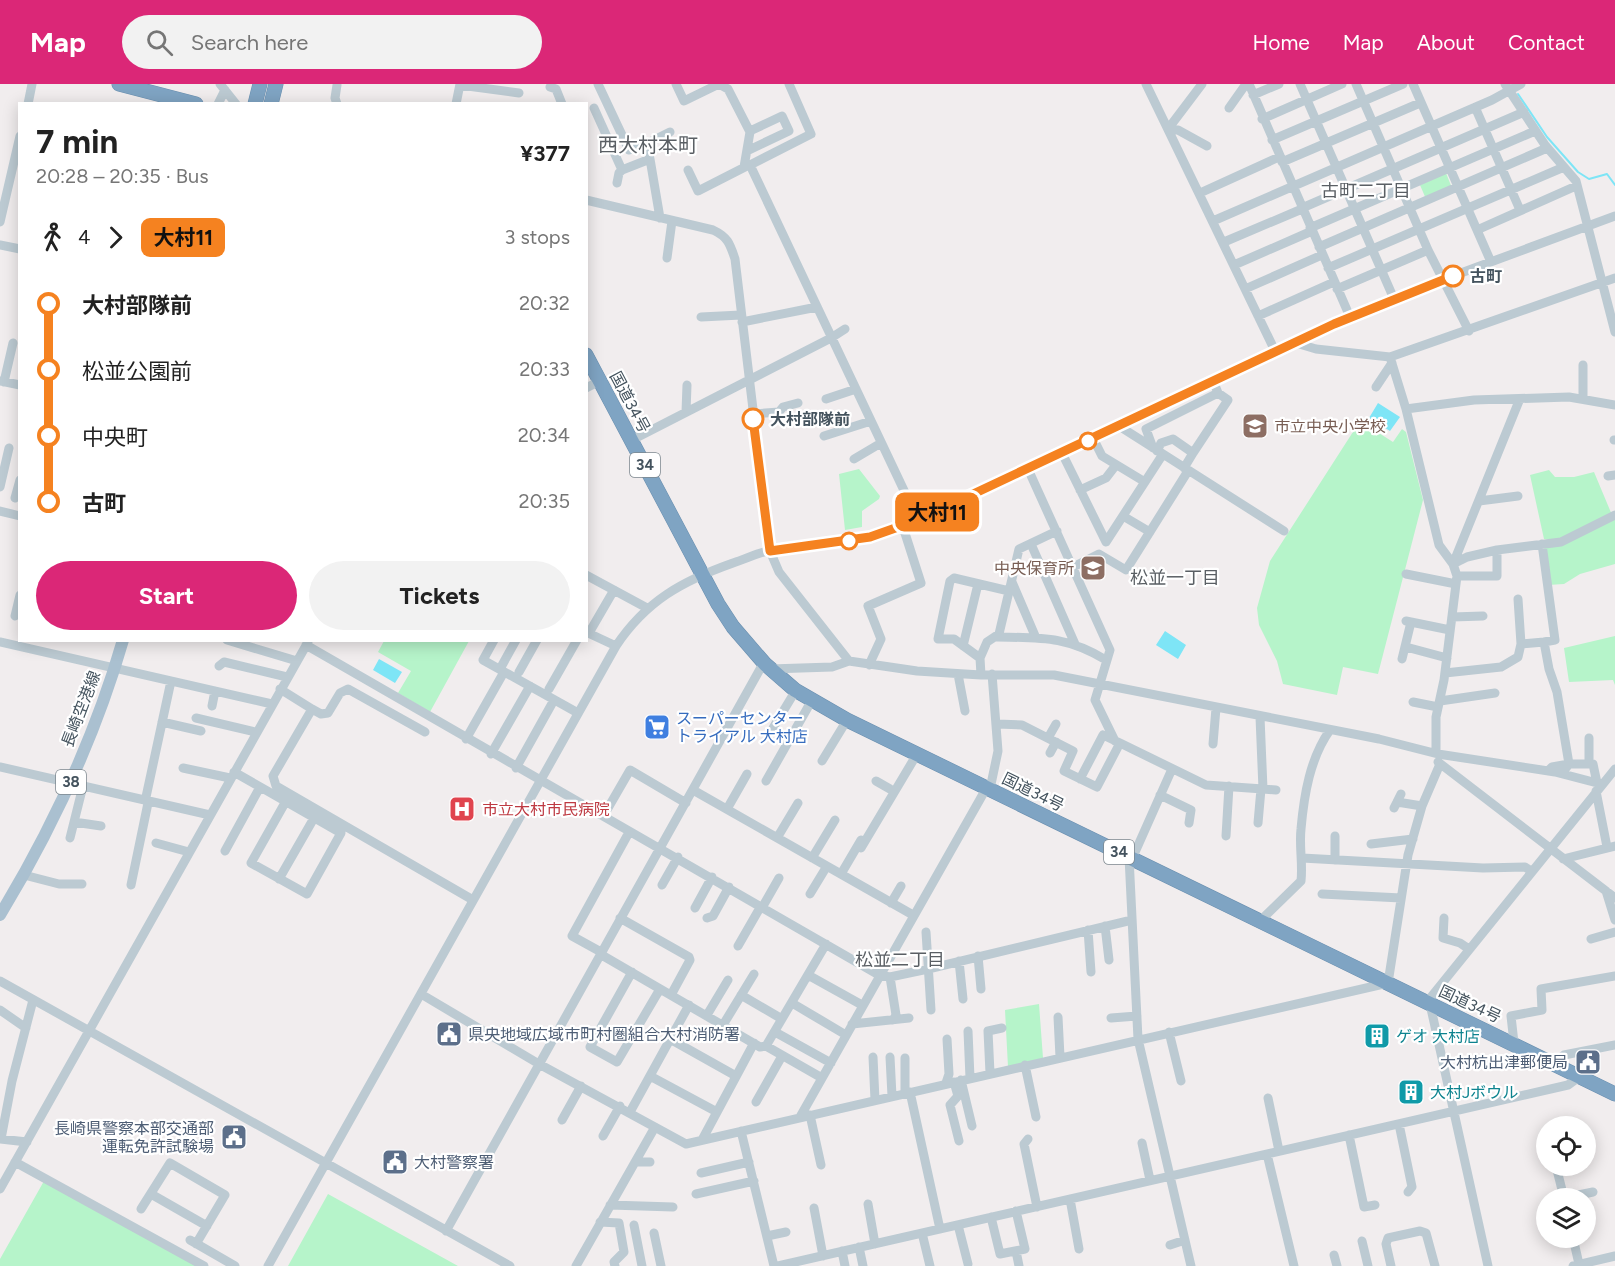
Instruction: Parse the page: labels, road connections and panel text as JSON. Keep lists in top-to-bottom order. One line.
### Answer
{"streets":{"highway":["国道34号","34"],"main road":["長崎空港線","38"]},"districts":["西大村本町","古町二丁目","松並一丁目","松並二丁目"],"places":{"other":["古町","大村部隊前"],"school or university":["市立中央小学校","中央保育所"],"supermarket":["スーパーセンター トライアル 大村店"],"hospital":["市立大村市民病院"],"public building":["県央地域広域市町村圏組合大村消防署","大村杭出津郵便局","長崎県警察本部交通部 運転免許試験場","大村警察署"],"building":["ゲオ 大村店","大村Jボウル"]},"lines":["bus line 大村11"],"page":{"header":"Map","search":"Search here","nav":["Home","Map","About","Contact"],"on_map":"大村11","heading":["7 min","20:28 – 20:35 · Bus","¥377"],"legs":["4","大村11","3 stops"],"list":[{"name":"大村部隊前","value":"20:32"},{"name":"松並公園前","value":"20:33"},{"name":"中央町","value":"20:34"},{"name":"古町","value":"20:35"}],"buttons":["Start","Tickets"]}}
